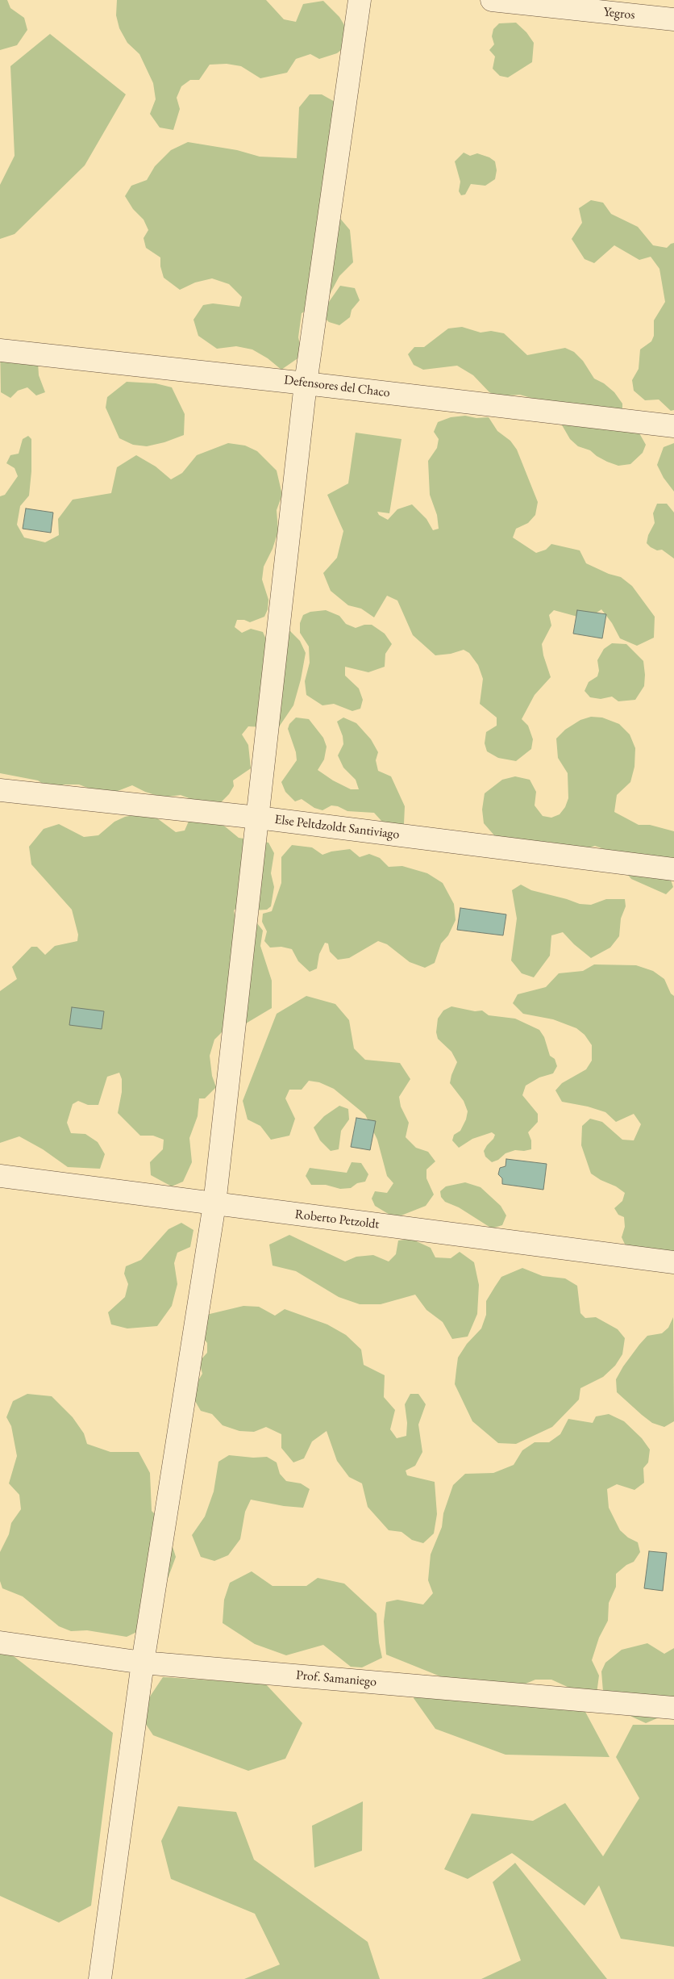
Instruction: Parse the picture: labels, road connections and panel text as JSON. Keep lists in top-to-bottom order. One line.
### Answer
{"streets":{"street":["Yegros","Defensores del Chaco","Else Peltdzoldt Santiviago","Roberto Petzoldt","Prof. Samaniego"]}}
